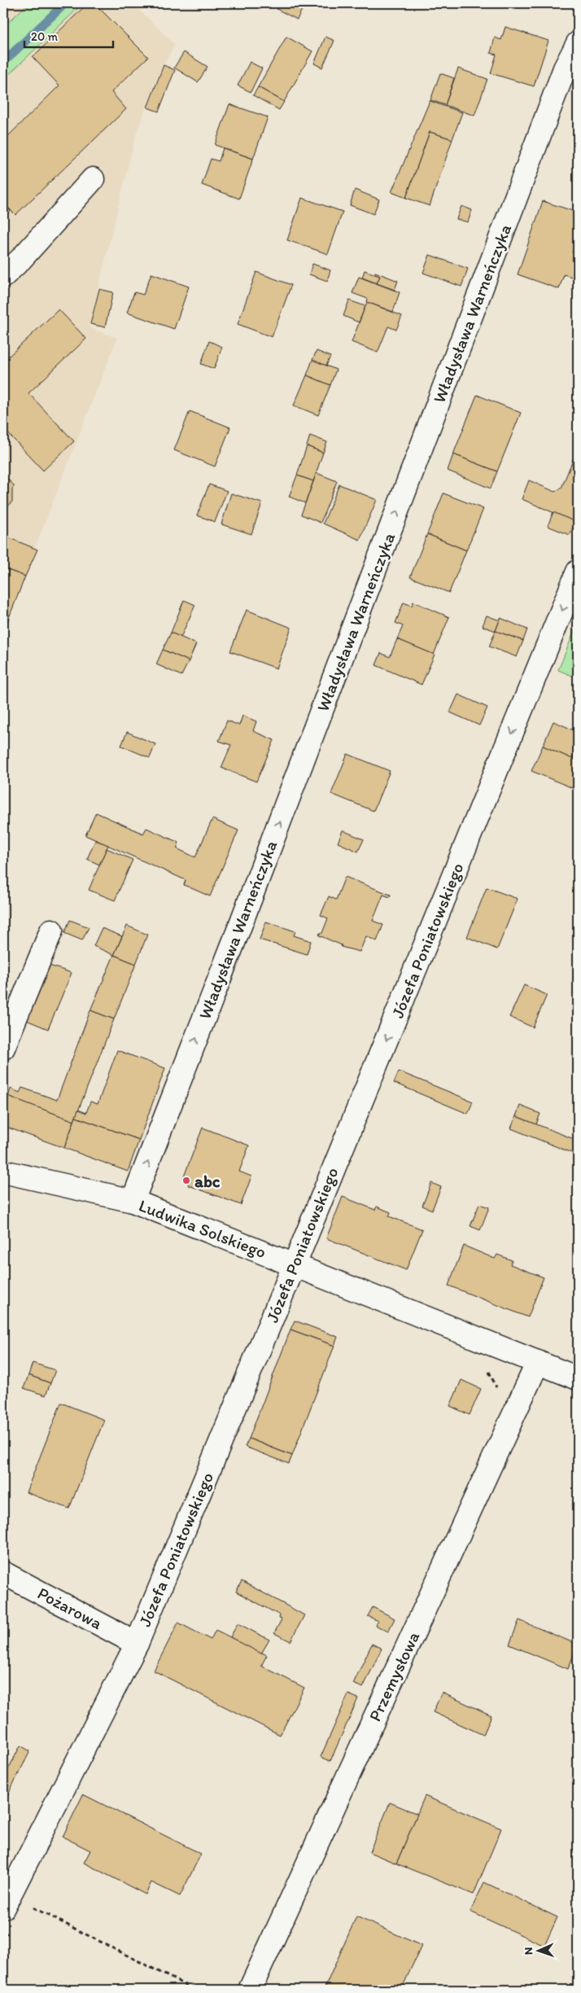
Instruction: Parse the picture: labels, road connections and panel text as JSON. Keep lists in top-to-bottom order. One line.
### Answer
{"streets":{"street":["Władysława Warneńczyka","Józefa Poniatowskiego","Ludwika Solskiego","Pożarowa","Przemysłowa"]},"crossings":[["Władysława Warneńczyka","Ludwika Solskiego"],["Józefa Poniatowskiego","Ludwika Solskiego"],["Józefa Poniatowskiego","Pożarowa"],["Ludwika Solskiego","Przemysłowa"]],"one_way":["Władysława Warneńczyka","Józefa Poniatowskiego"],"places":["abc"],"scale_bar":"20 m","north":"left"}
